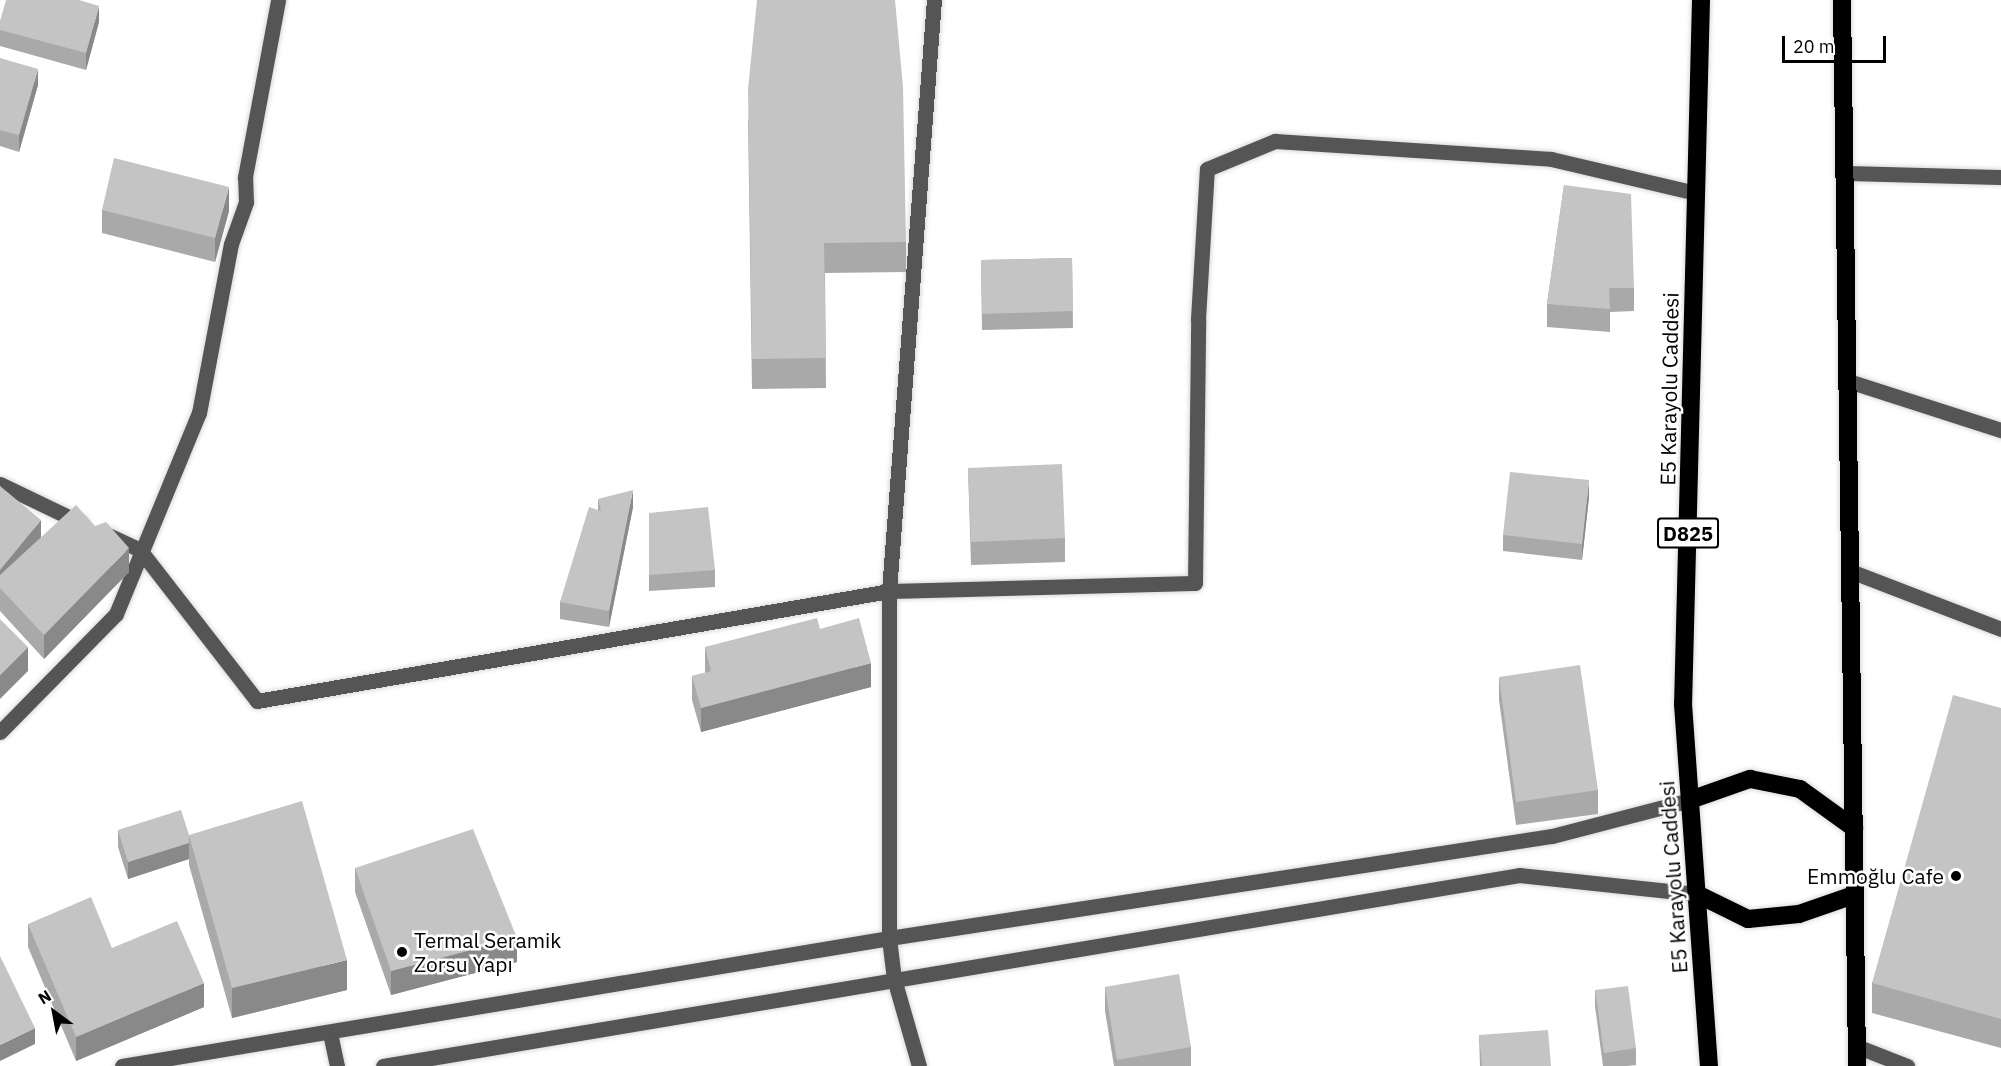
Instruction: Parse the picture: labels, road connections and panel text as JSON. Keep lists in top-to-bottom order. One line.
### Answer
{"streets":{"highway":["E5 Karayolu Caddesi","D825"]},"places":["Emmoğlu Cafe","Termal Seramik Zorsu Yapı"],"scale_bar":"20 m","north":"top left"}
